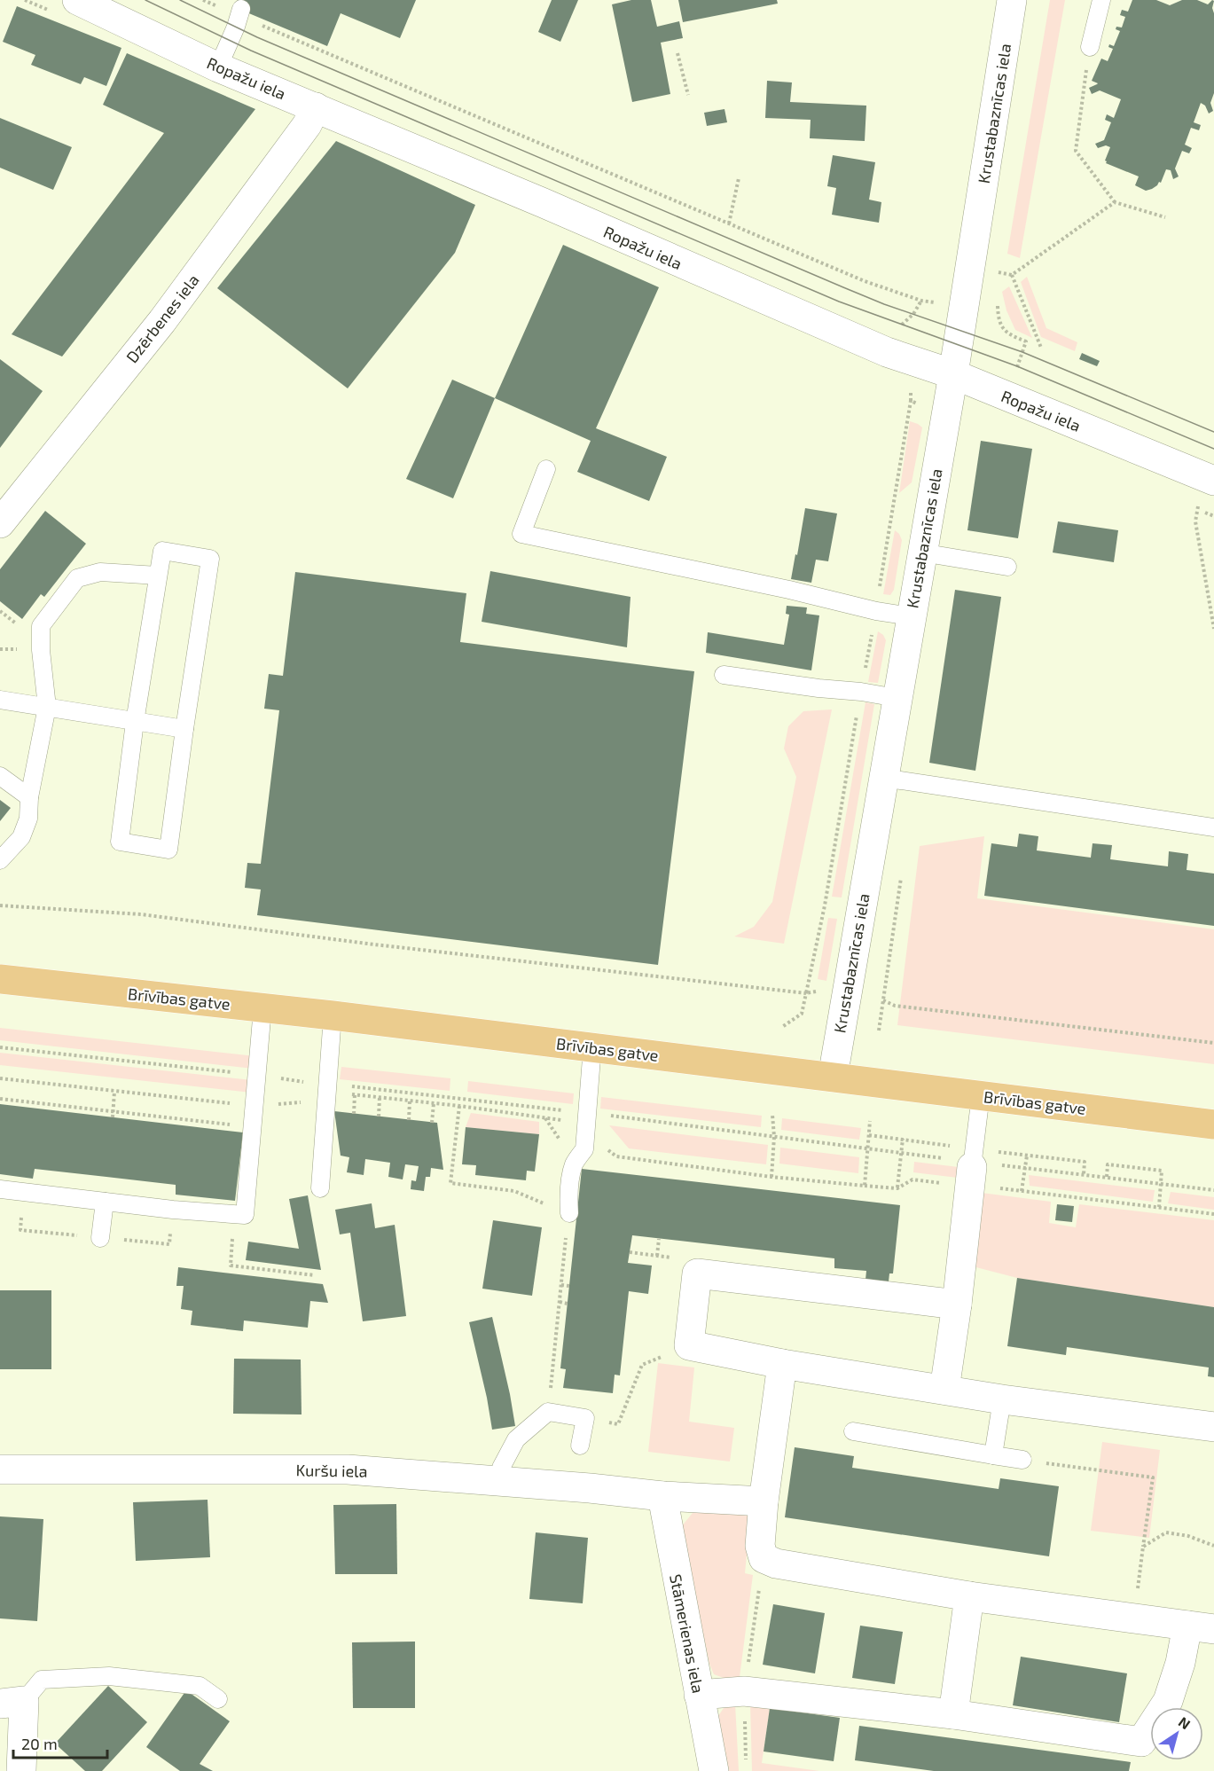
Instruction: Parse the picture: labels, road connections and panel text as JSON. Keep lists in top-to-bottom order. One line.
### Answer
{"streets":{"highway":["Brīvības gatve"],"street":["Ropažu iela","Krustabaznīcas iela","Dzērbenes iela","Kuršu iela","Stāmerienas iela"]},"crossings":[["Ropažu iela","Krustabaznīcas iela"],["Ropažu iela","Dzērbenes iela"],["Krustabaznīcas iela","Brīvības gatve"],["Kuršu iela","Stāmerienas iela"]],"scale_bar":"20 m","north":"top right"}
